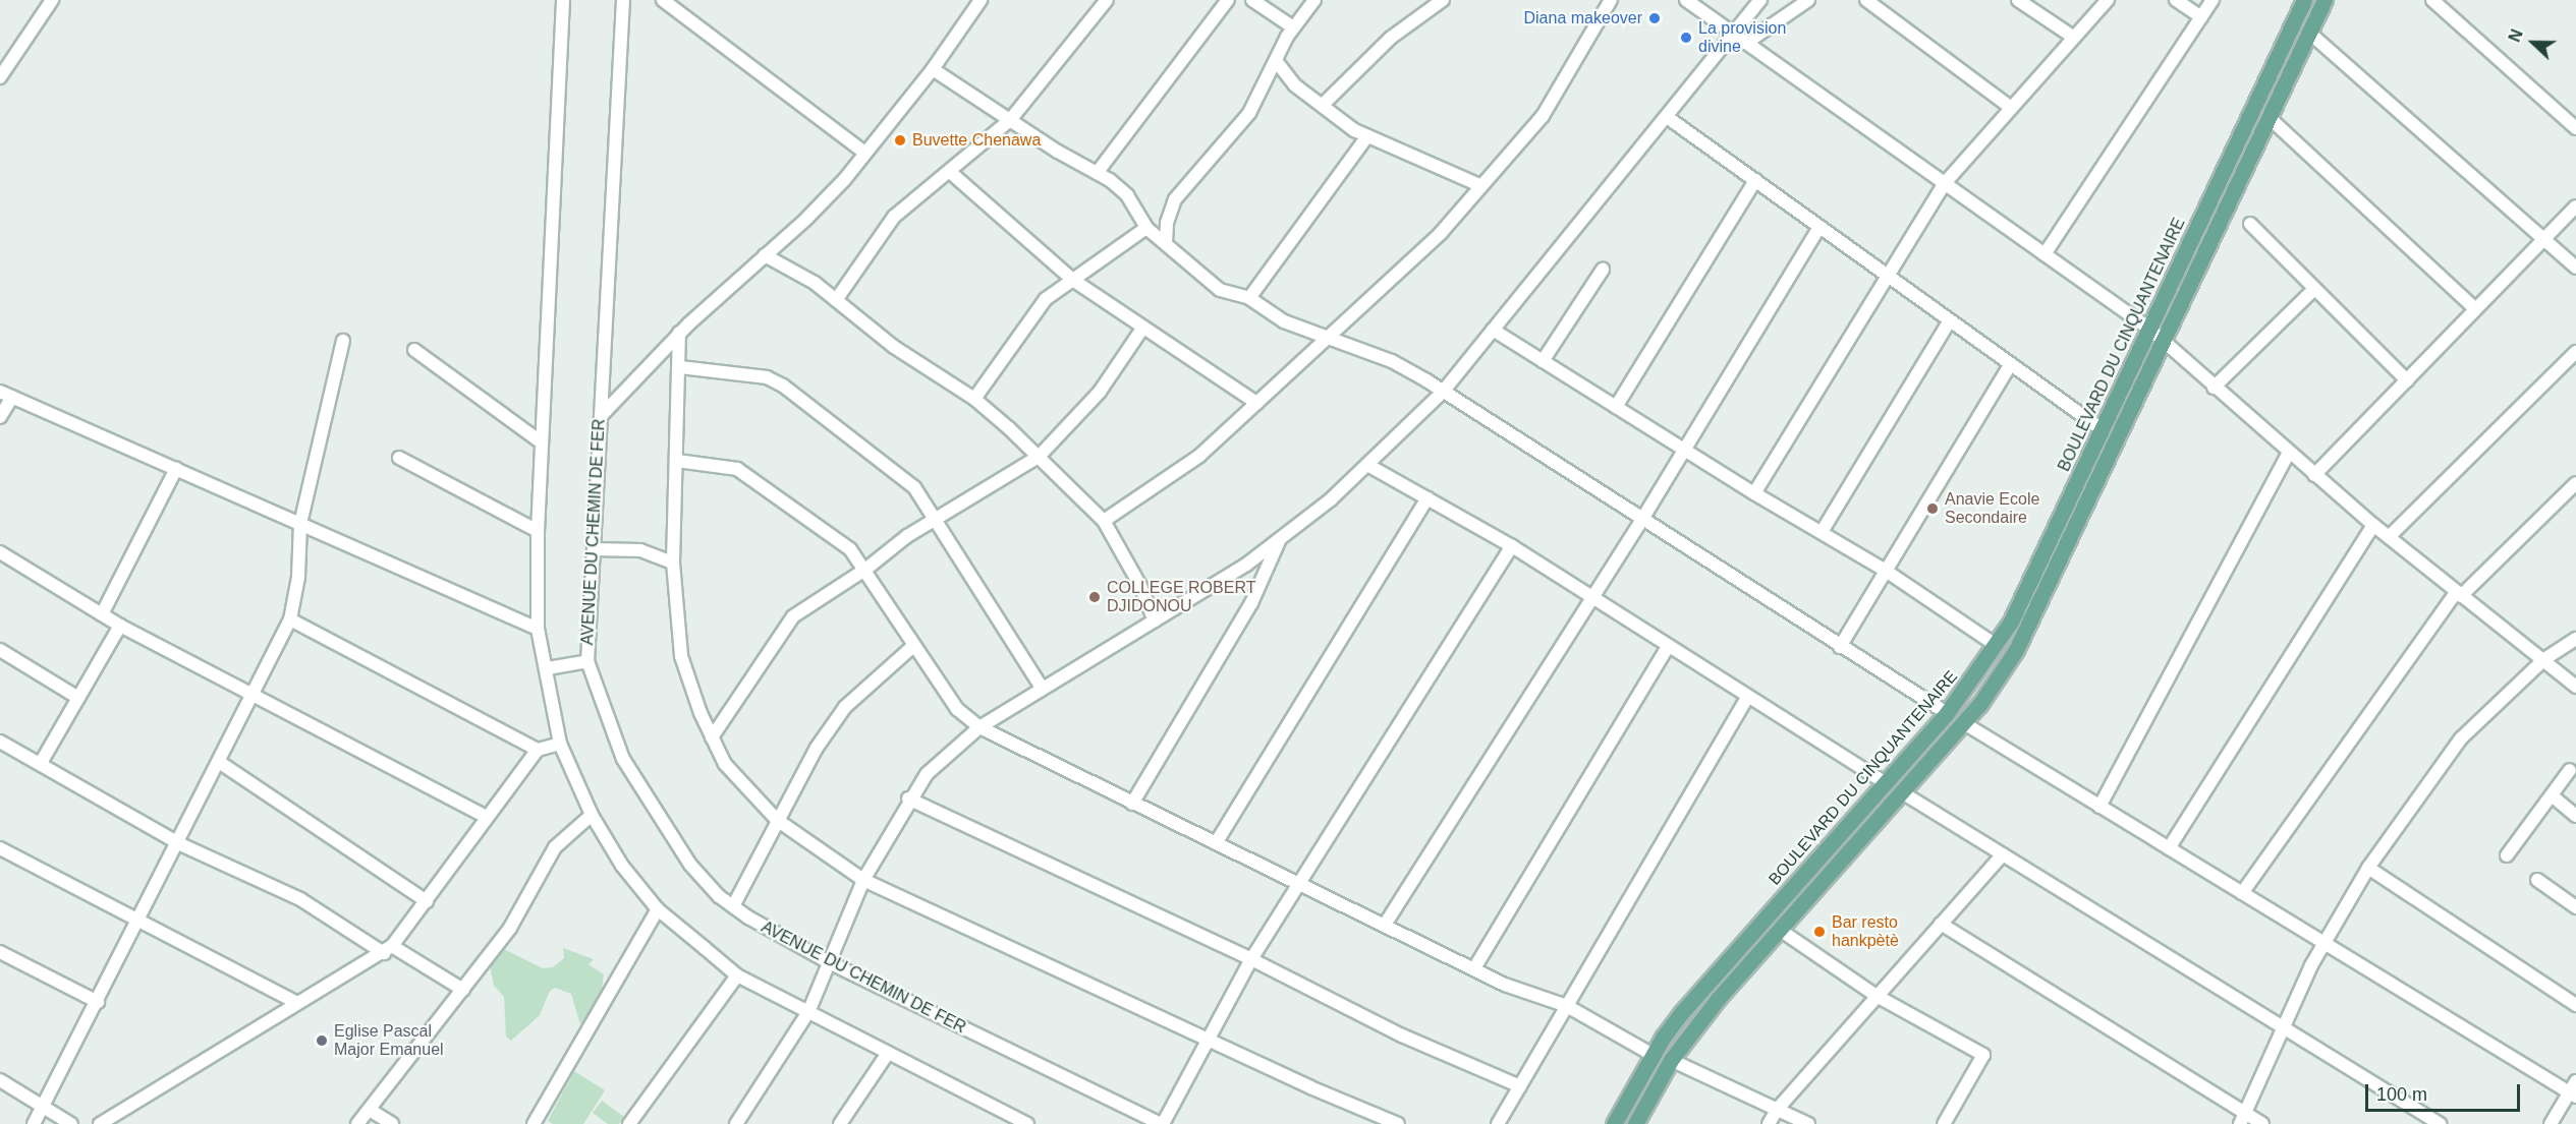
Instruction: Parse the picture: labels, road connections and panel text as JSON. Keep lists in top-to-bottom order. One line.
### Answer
{"streets":{"main road":["BOULEVARD DU CINQUANTENAIRE"],"street":["AVENUE DU CHEMIN DE FER"]},"places":["Diana makeover","La provision divine","Buvette Chenawa","Anavie Ecole Secondaire","COLLEGE ROBERT DJIDONOU","Bar resto hankpètè","Eglise Pascal Major Emanuel"],"scale_bar":"100 m","north":"left"}
